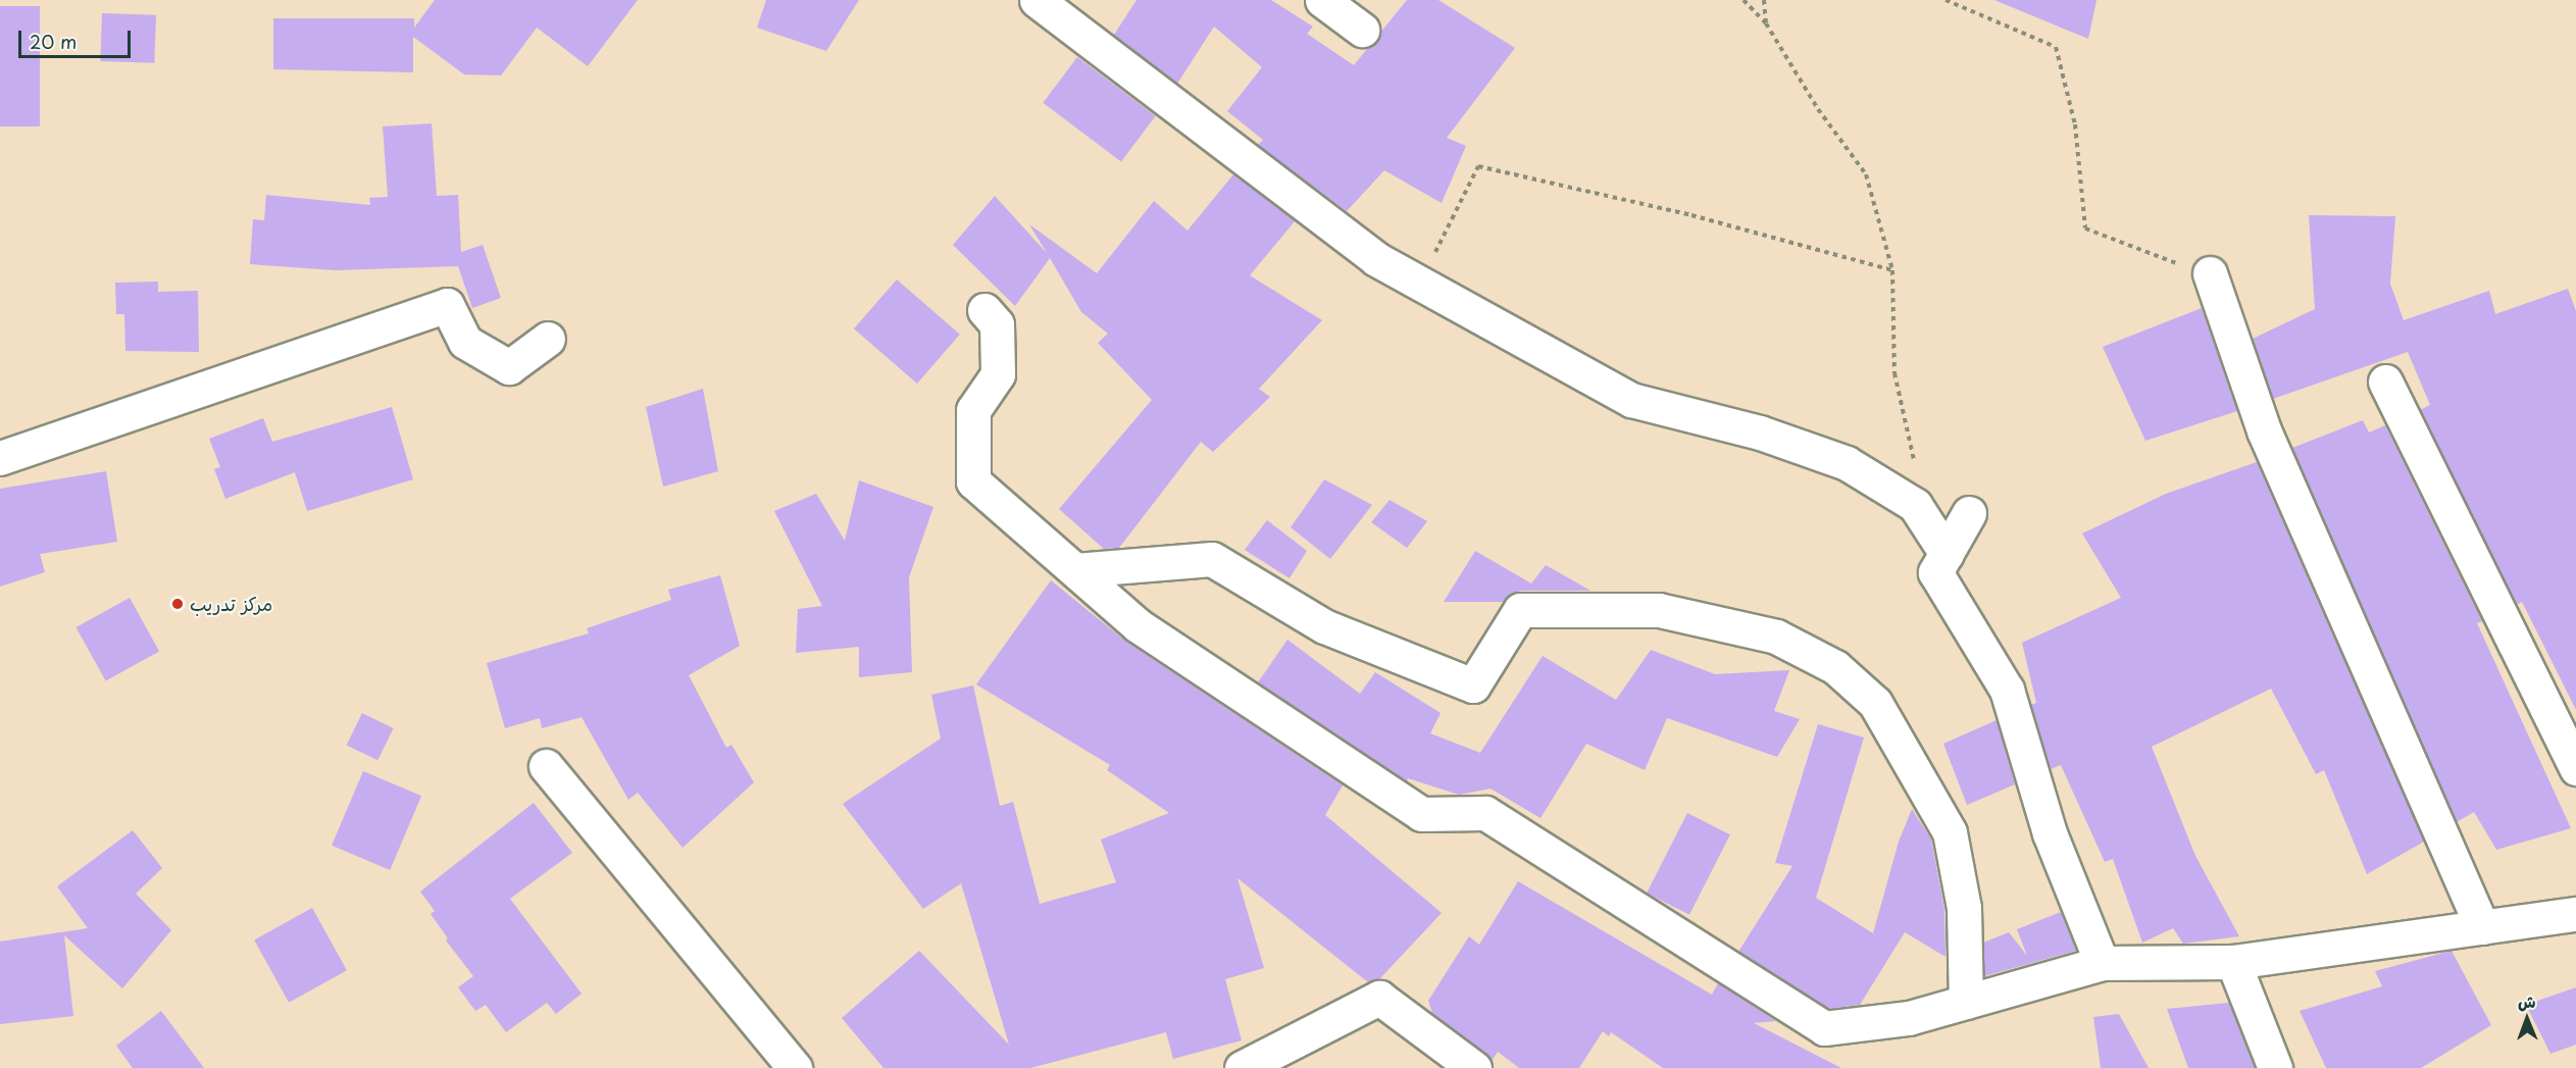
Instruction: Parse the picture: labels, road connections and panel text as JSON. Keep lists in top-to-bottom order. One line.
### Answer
{"places":["مركز تدريب"],"scale_bar":"20 m","north":"top"}
